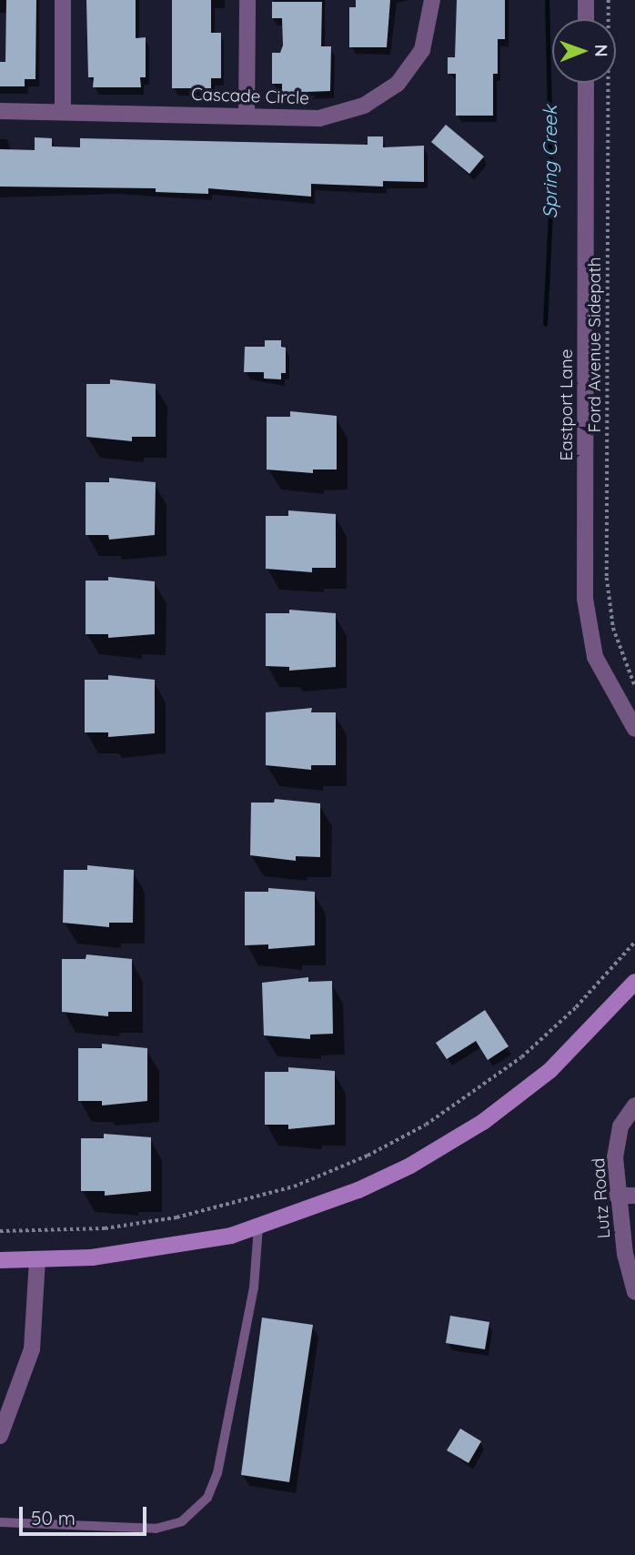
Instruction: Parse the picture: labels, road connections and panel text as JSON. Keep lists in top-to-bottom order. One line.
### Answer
{"streets":{"street":["Cascade Circle","Eastport Lane","Lutz Road"],"path":["Ford Avenue Sidepath"]},"water":["Spring Creek"],"scale_bar":"50 m","north":"right"}
